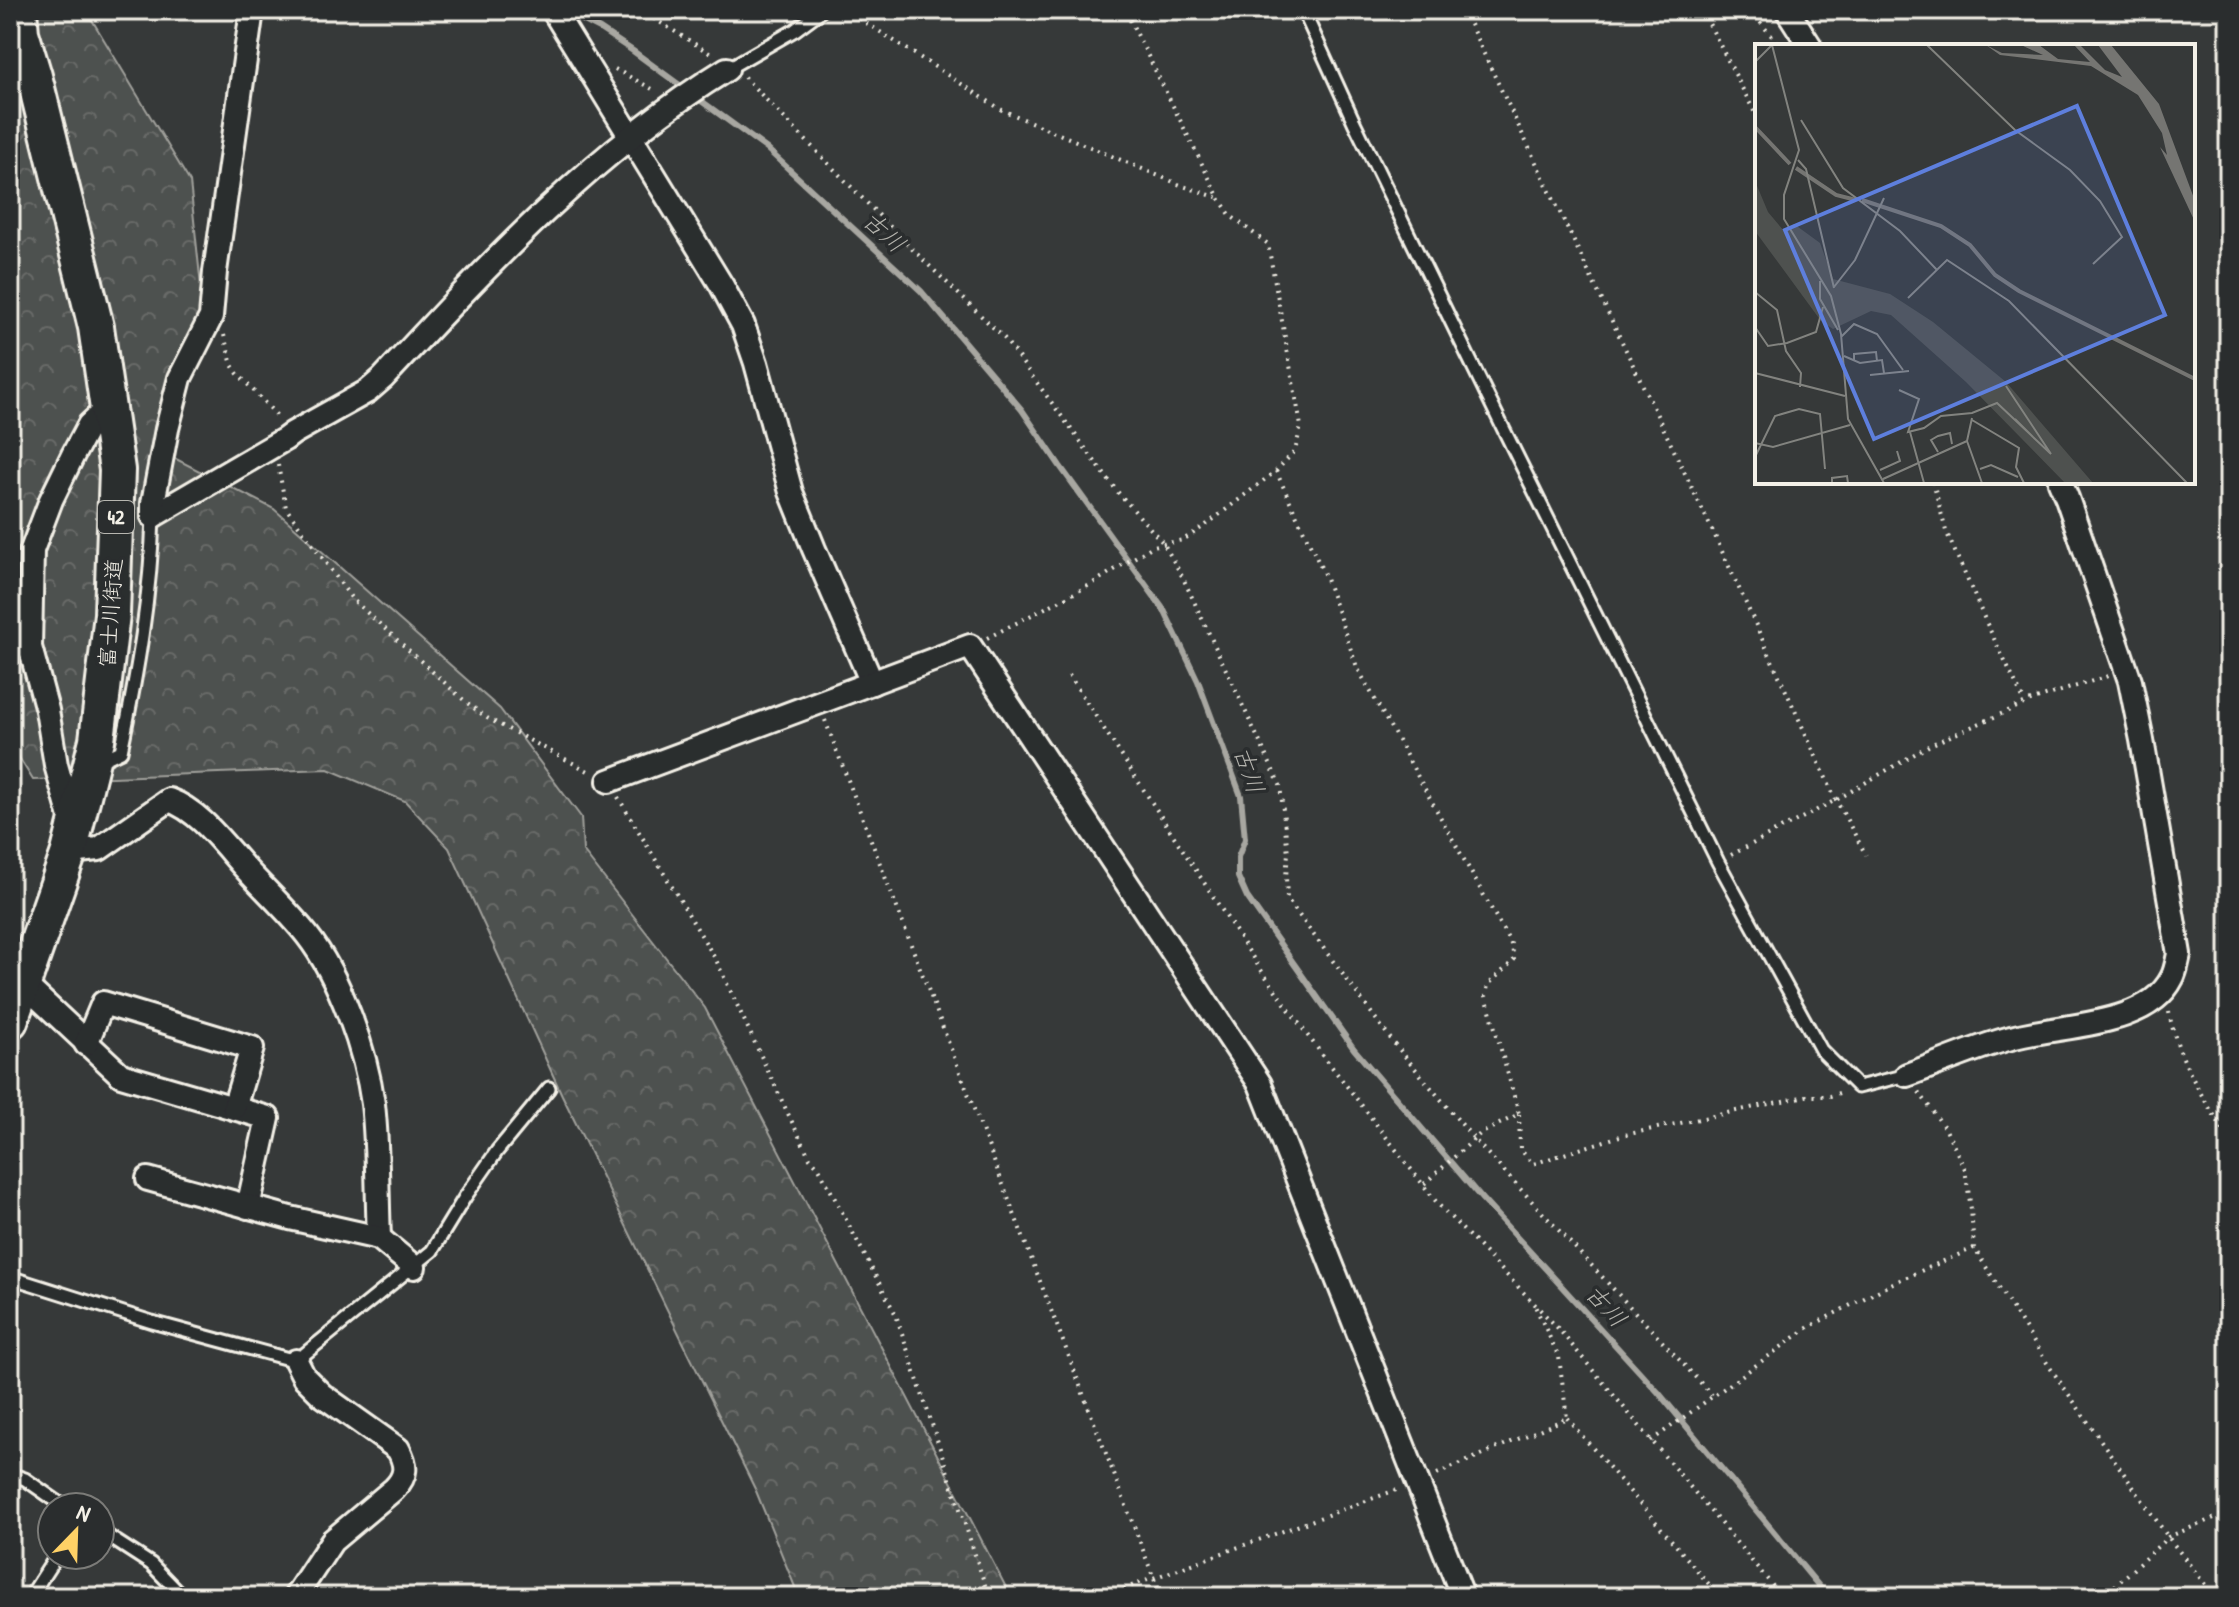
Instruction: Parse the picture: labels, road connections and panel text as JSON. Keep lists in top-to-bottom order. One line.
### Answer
{"streets":{"main road":["42","富士川街道"]},"water":["古川"],"north":"top right"}
